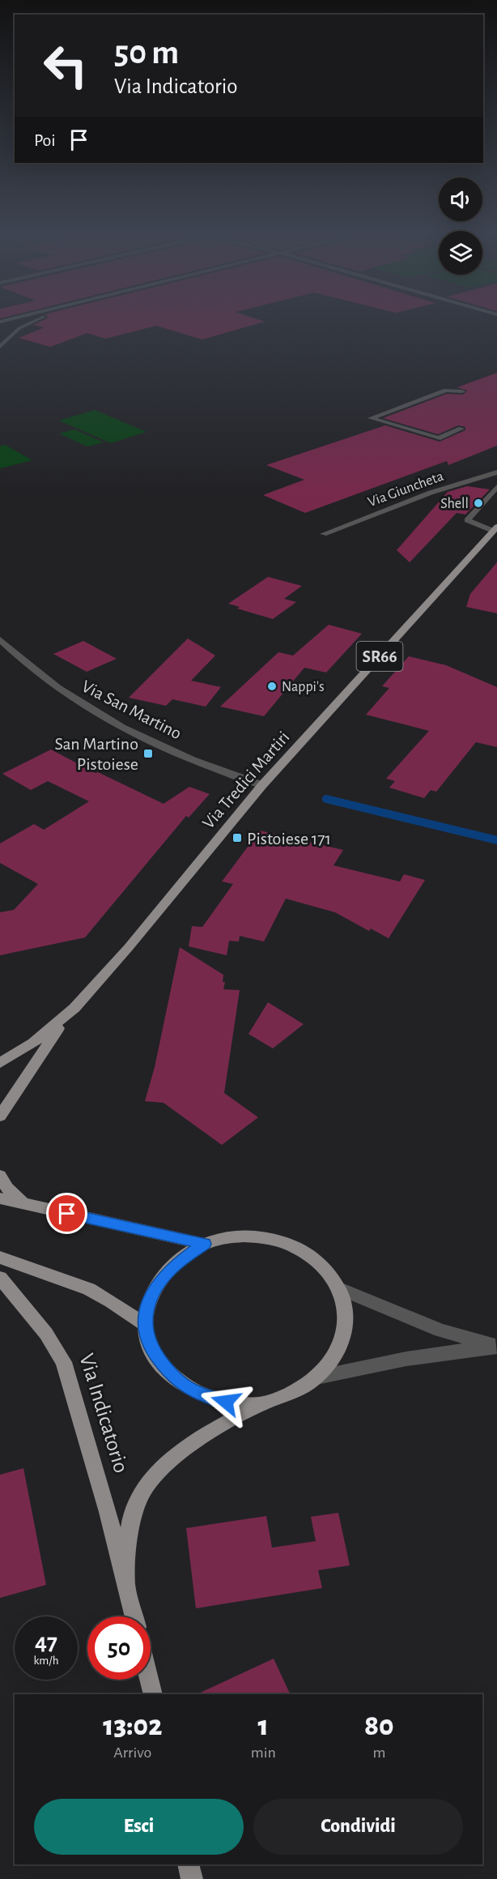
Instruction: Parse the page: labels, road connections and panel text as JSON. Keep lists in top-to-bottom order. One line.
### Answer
{"streets":{"main road":["SR66","Via Tredici Martiri","Via Indicatorio"],"street":["Via Giuncheta","Via San Martino"]},"crossings":[["Via San Martino","Via Tredici Martiri"]],"places":{"other":["Shell","Nappi's"],"transit":["San Martino Pistoiese","Pistoiese 171"]},"page":{"turn":["50 m","Via Indicatorio"],"then":"Poi","speed":"47 km/h","limit":"50","eta":["13:02","Arrivo","1","min","80","m"],"buttons":["Esci","Condividi"]}}
